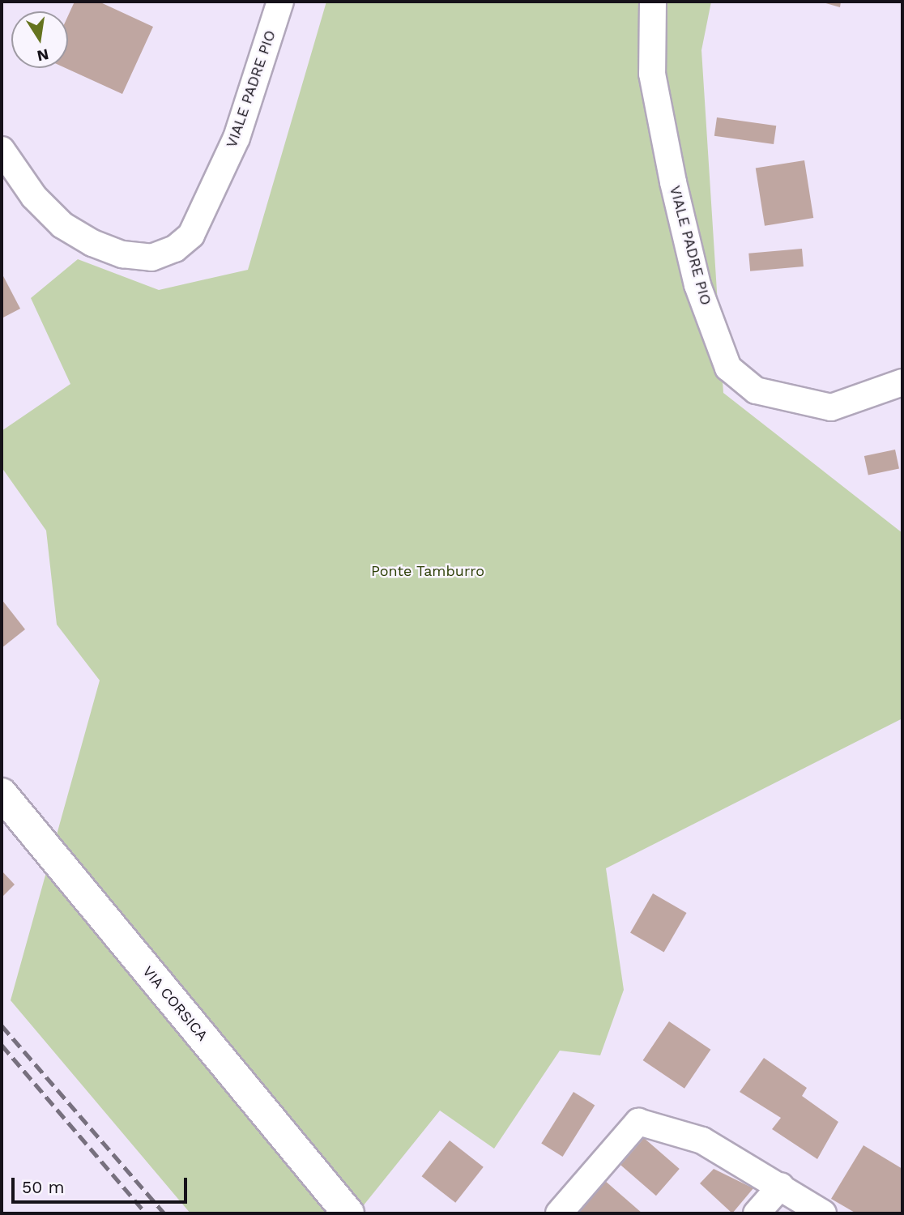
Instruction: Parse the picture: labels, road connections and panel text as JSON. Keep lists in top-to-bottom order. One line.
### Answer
{"streets":{"main road":["VIA CORSICA"],"street":["VIALE PADRE PIO"]},"parks":["Ponte Tamburro"],"scale_bar":"50 m","north":"bottom"}
